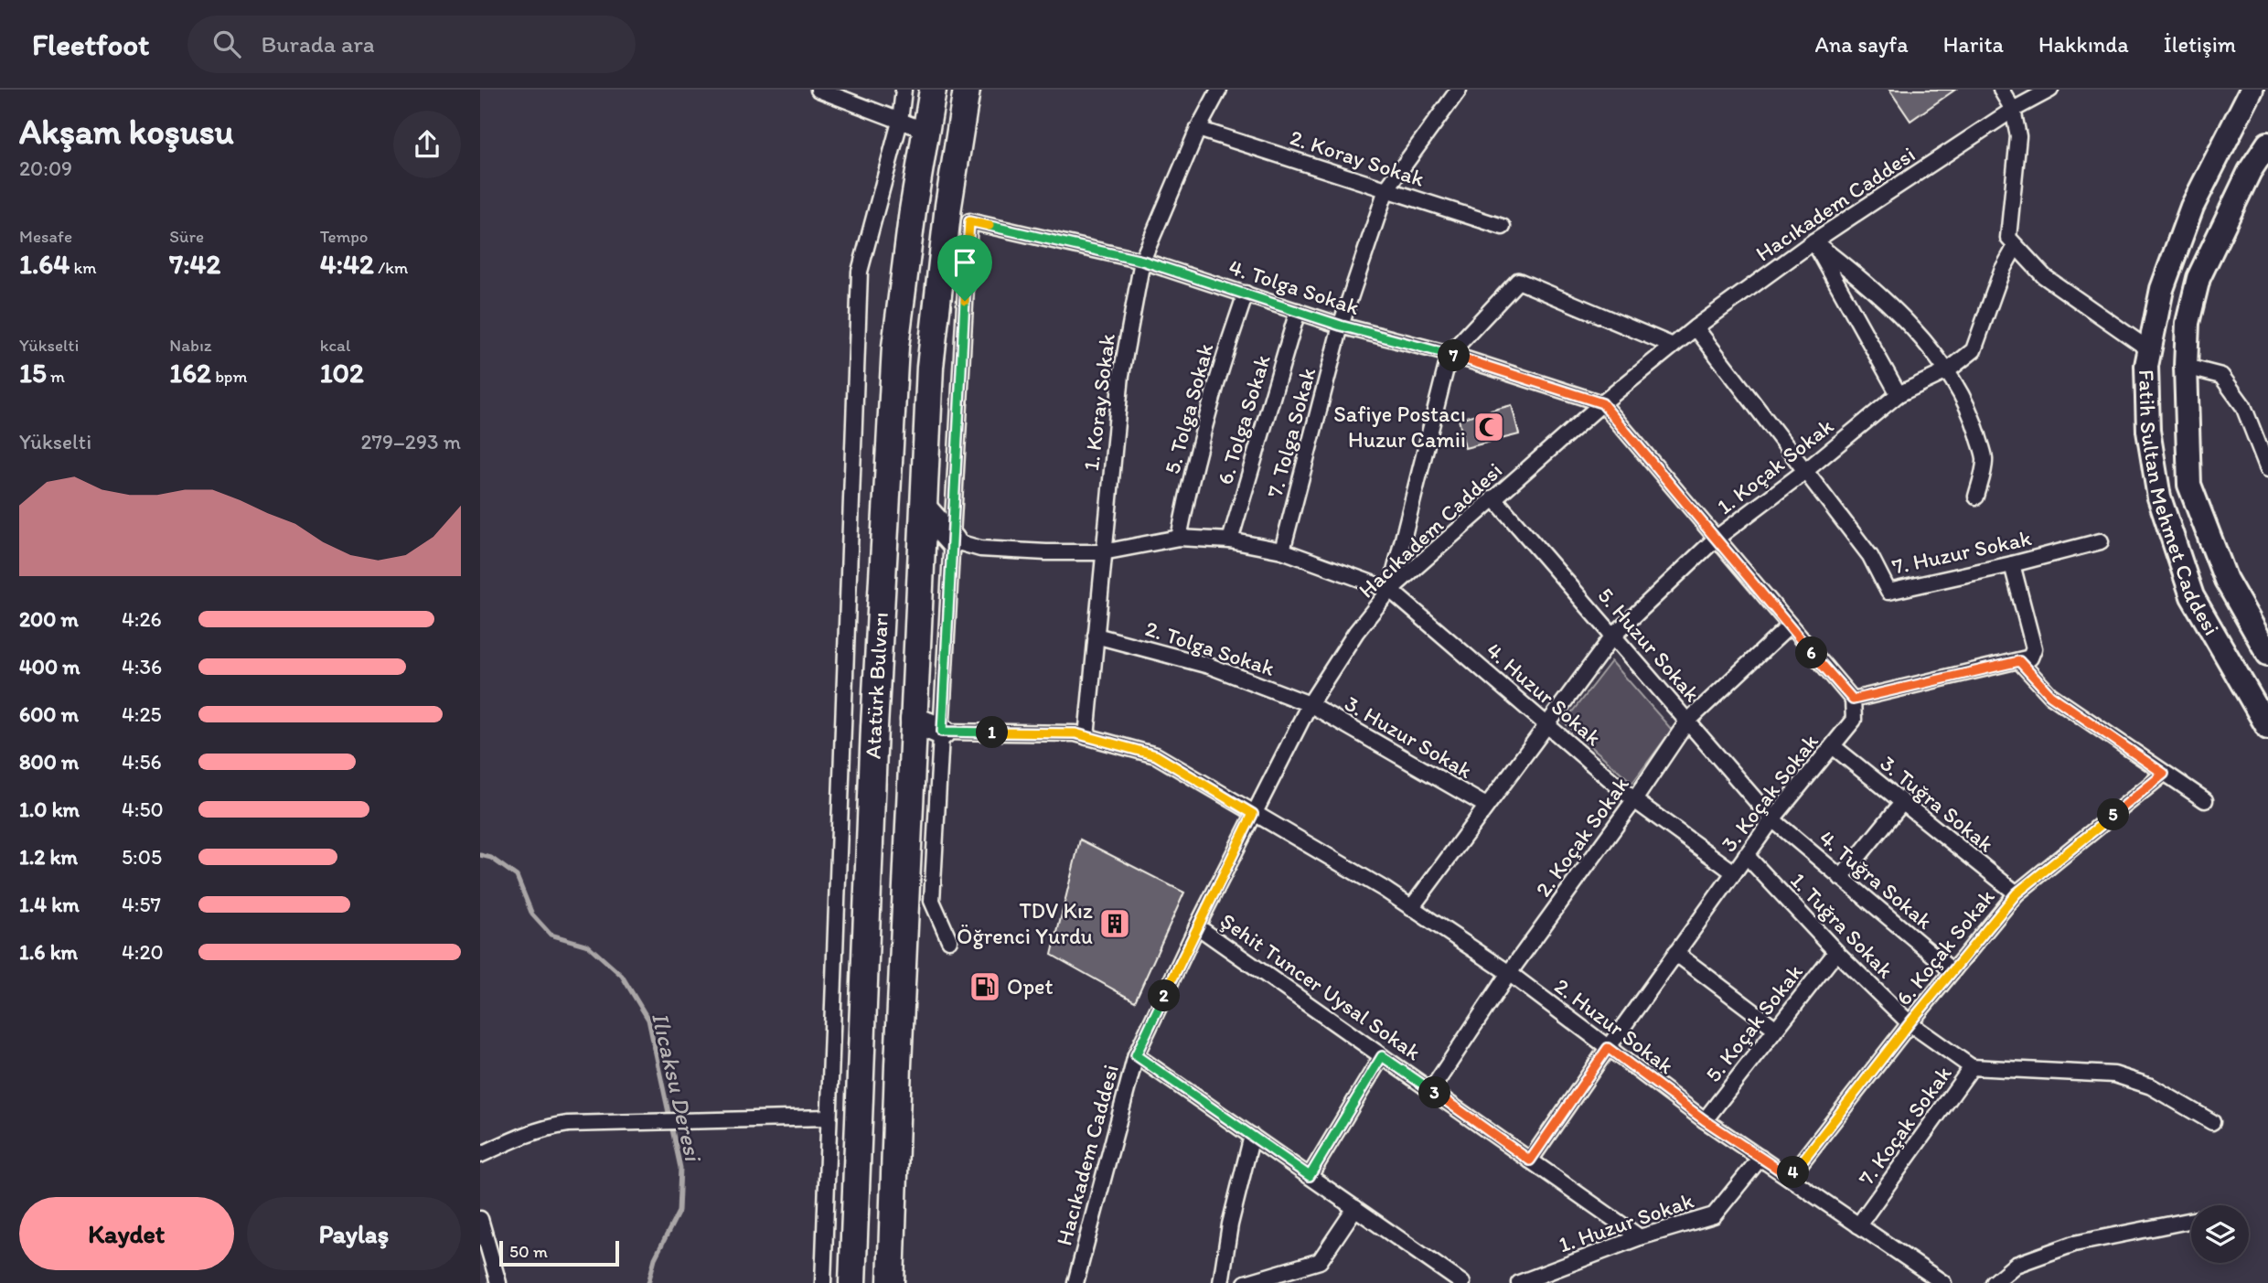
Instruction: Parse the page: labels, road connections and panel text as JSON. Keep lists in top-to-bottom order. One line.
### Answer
{"streets":{"highway":["Atatürk Bulvarı"],"main road":["Fatih Sultan Mehmet Caddesi"],"street":["2. Koray Sokak","Hacıkadem Caddesi","4. Tolga Sokak","1. Koray Sokak","5. Tolga Sokak","6. Tolga Sokak","7. Tolga Sokak","1. Koçak Sokak","7. Huzur Sokak","5. Huzur Sokak","2. Tolga Sokak","4. Huzur Sokak","3. Huzur Sokak","3. Koçak Sokak","3. Tuğra Sokak","2. Koçak Sokak","4. Tuğra Sokak","1. Tuğra Sokak","6. Koçak Sokak","Şehit Tuncer Uysal Sokak","5. Koçak Sokak","2. Huzur Sokak","7. Koçak Sokak","1. Huzur Sokak"]},"crossings":[["2. Koray Sokak","1. Koray Sokak"],["2. Koray Sokak","7. Tolga Sokak"],["Hacıkadem Caddesi","4. Tolga Sokak"],["Hacıkadem Caddesi","7. Huzur Sokak"],["Hacıkadem Caddesi","5. Huzur Sokak"],["Hacıkadem Caddesi","2. Tolga Sokak"],["Hacıkadem Caddesi","4. Huzur Sokak"],["Hacıkadem Caddesi","3. Huzur Sokak"],["Hacıkadem Caddesi","Şehit Tuncer Uysal Sokak"],["Hacıkadem Caddesi","2. Huzur Sokak"],["4. Tolga Sokak","1. Koray Sokak"],["4. Tolga Sokak","5. Tolga Sokak"],["4. Tolga Sokak","6. Tolga Sokak"],["4. Tolga Sokak","7. Tolga Sokak"],["1. Koray Sokak","2. Tolga Sokak"],["1. Koray Sokak","2. Huzur Sokak"],["1. Koçak Sokak","7. Huzur Sokak"],["1. Koçak Sokak","5. Huzur Sokak"],["1. Koçak Sokak","4. Huzur Sokak"],["1. Koçak Sokak","3. Huzur Sokak"],["1. Koçak Sokak","2. Huzur Sokak"],["5. Huzur Sokak","3. Koçak Sokak"],["5. Huzur Sokak","2. Koçak Sokak"],["5. Huzur Sokak","4. Tuğra Sokak"],["2. Tolga Sokak","3. Huzur Sokak"],["4. Huzur Sokak","3. Koçak Sokak"],["4. Huzur Sokak","2. Koçak Sokak"],["3. Koçak Sokak","3. Tuğra Sokak"],["3. Koçak Sokak","4. Tuğra Sokak"],["3. Koçak Sokak","1. Tuğra Sokak"],["3. Koçak Sokak","Şehit Tuncer Uysal Sokak"],["3. Koçak Sokak","2. Huzur Sokak"],["3. Tuğra Sokak","6. Koçak Sokak"],["2. Koçak Sokak","Şehit Tuncer Uysal Sokak"],["2. Koçak Sokak","2. Huzur Sokak"],["4. Tuğra Sokak","6. Koçak Sokak"],["1. Tuğra Sokak","6. Koçak Sokak"],["1. Tuğra Sokak","5. Koçak Sokak"],["1. Tuğra Sokak","7. Koçak Sokak"],["6. Koçak Sokak","2. Huzur Sokak"],["Şehit Tuncer Uysal Sokak","1. Huzur Sokak"],["5. Koçak Sokak","2. Huzur Sokak"],["2. Huzur Sokak","7. Koçak Sokak"],["2. Huzur Sokak","1. Huzur Sokak"]],"water":["Ilıcaksu Deresi"],"places":{"mosque":["Safiye Postacı Huzur Camii"],"building":["TDV Kız Öğrenci Yurdu"],"fuel station":["Opet"]},"scale_bar":"50 m","page":{"header":"Fleetfoot","search":"Burada ara","nav":["Ana sayfa","Harita","Hakkında","İletişim"],"heading":["Akşam koşusu","20:09"],"stats":[["Mesafe","1.64 km"],["Süre","7:42"],["Tempo","4:42 /km"],["Yükselti","15 m"],["Nabız","162 bpm"],["kcal","102"]],"pins":["7","6","1","5","2","3","4"],"chart":["Yükselti","279–293 m"],"list":[{"name":"200 m","note":"4:26"},{"name":"400 m","note":"4:36"},{"name":"600 m","note":"4:25"},{"name":"800 m","note":"4:56"},{"name":"1.0 km","note":"4:50"},{"name":"1.2 km","note":"5:05"},{"name":"1.4 km","note":"4:57"},{"name":"1.6 km","note":"4:20"}],"buttons":["Kaydet","Paylaş"],"scale":"50 m"}}
